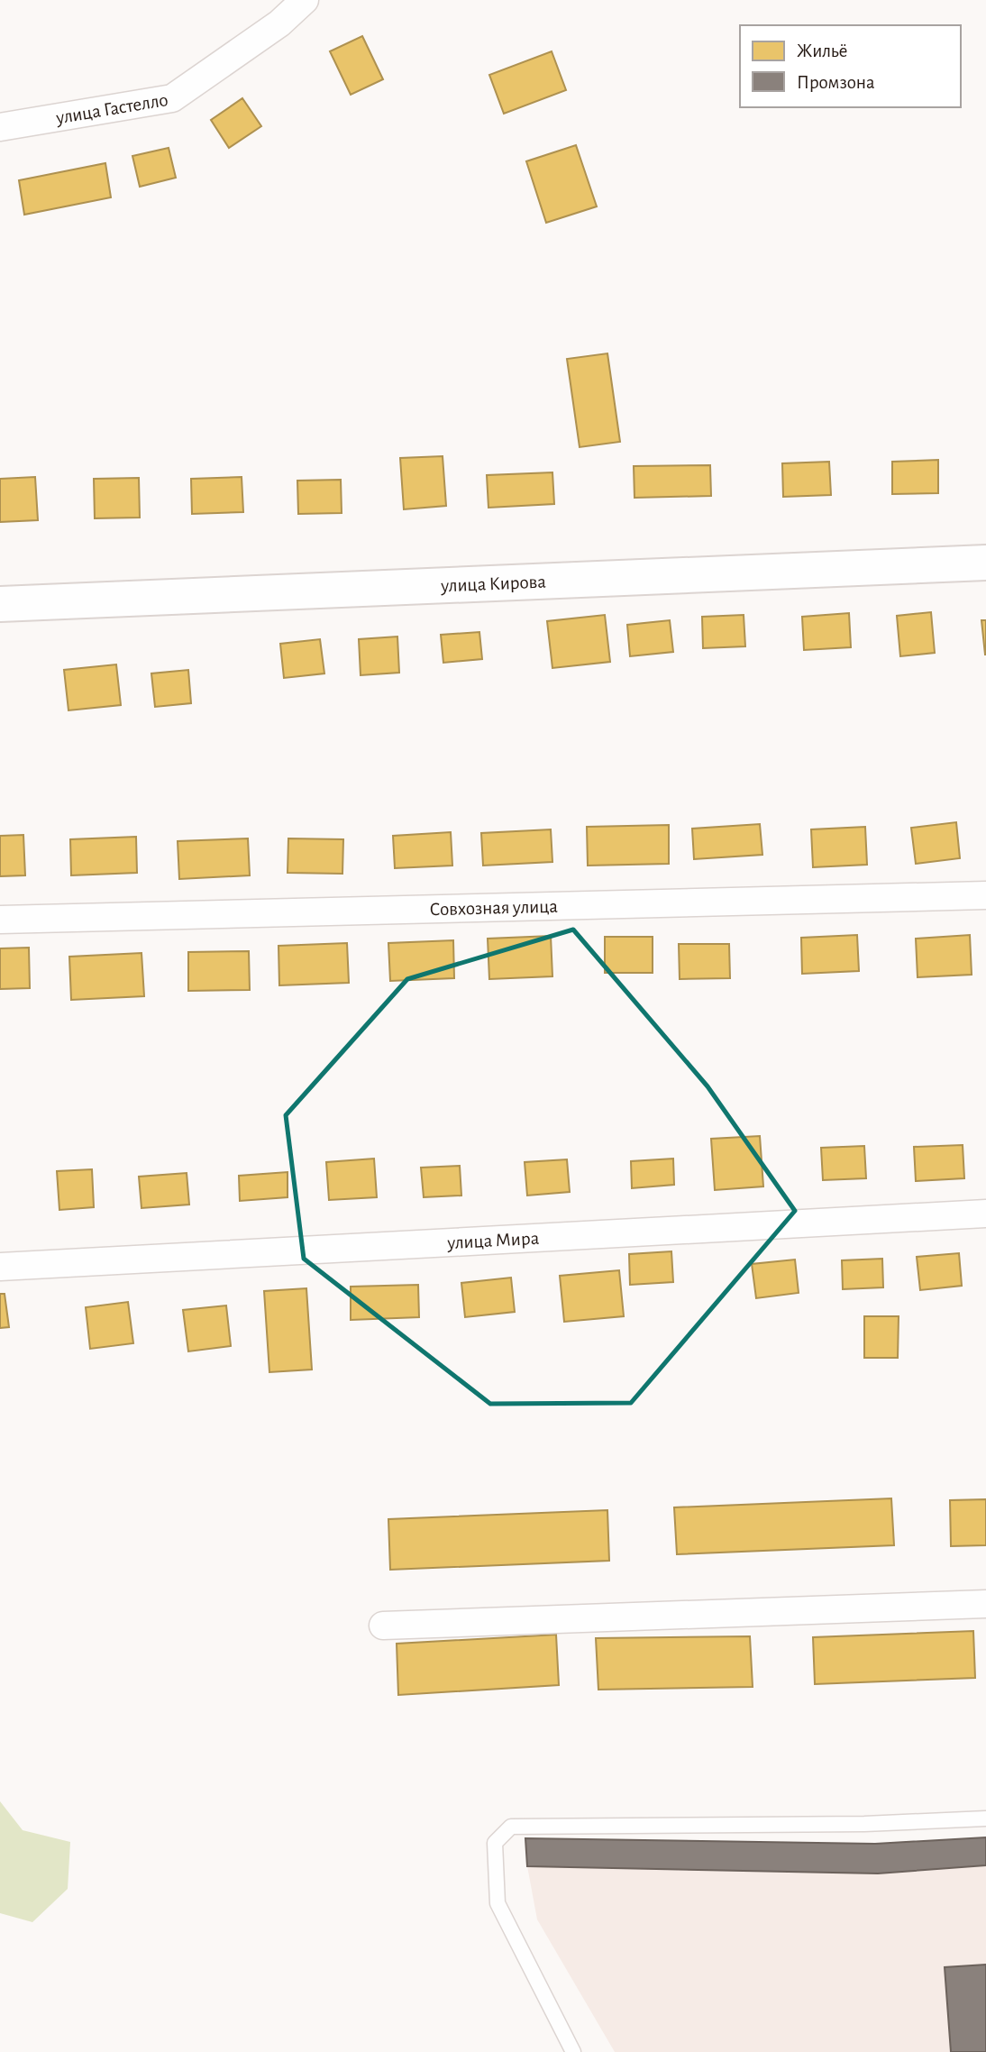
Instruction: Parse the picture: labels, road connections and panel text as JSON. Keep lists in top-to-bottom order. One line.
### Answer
{"streets":{"street":["улица Гастелло","улица Кирова","Совхозная улица","улица Мира"]},"legend":["Жильё","Промзона"]}
